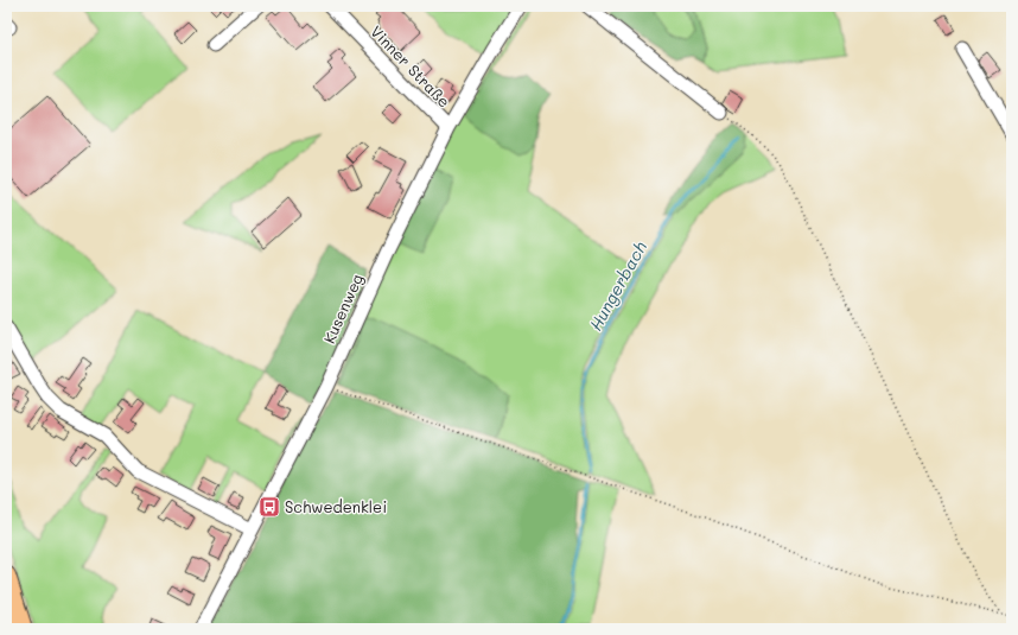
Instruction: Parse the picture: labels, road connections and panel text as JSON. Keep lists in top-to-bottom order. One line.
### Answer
{"streets":{"street":["Vinner Straße","Kusenweg"]},"crossings":[["Vinner Straße","Kusenweg"]],"water":["Hungerbach"],"places":{"bus stop":["Schwedenklei"]}}
